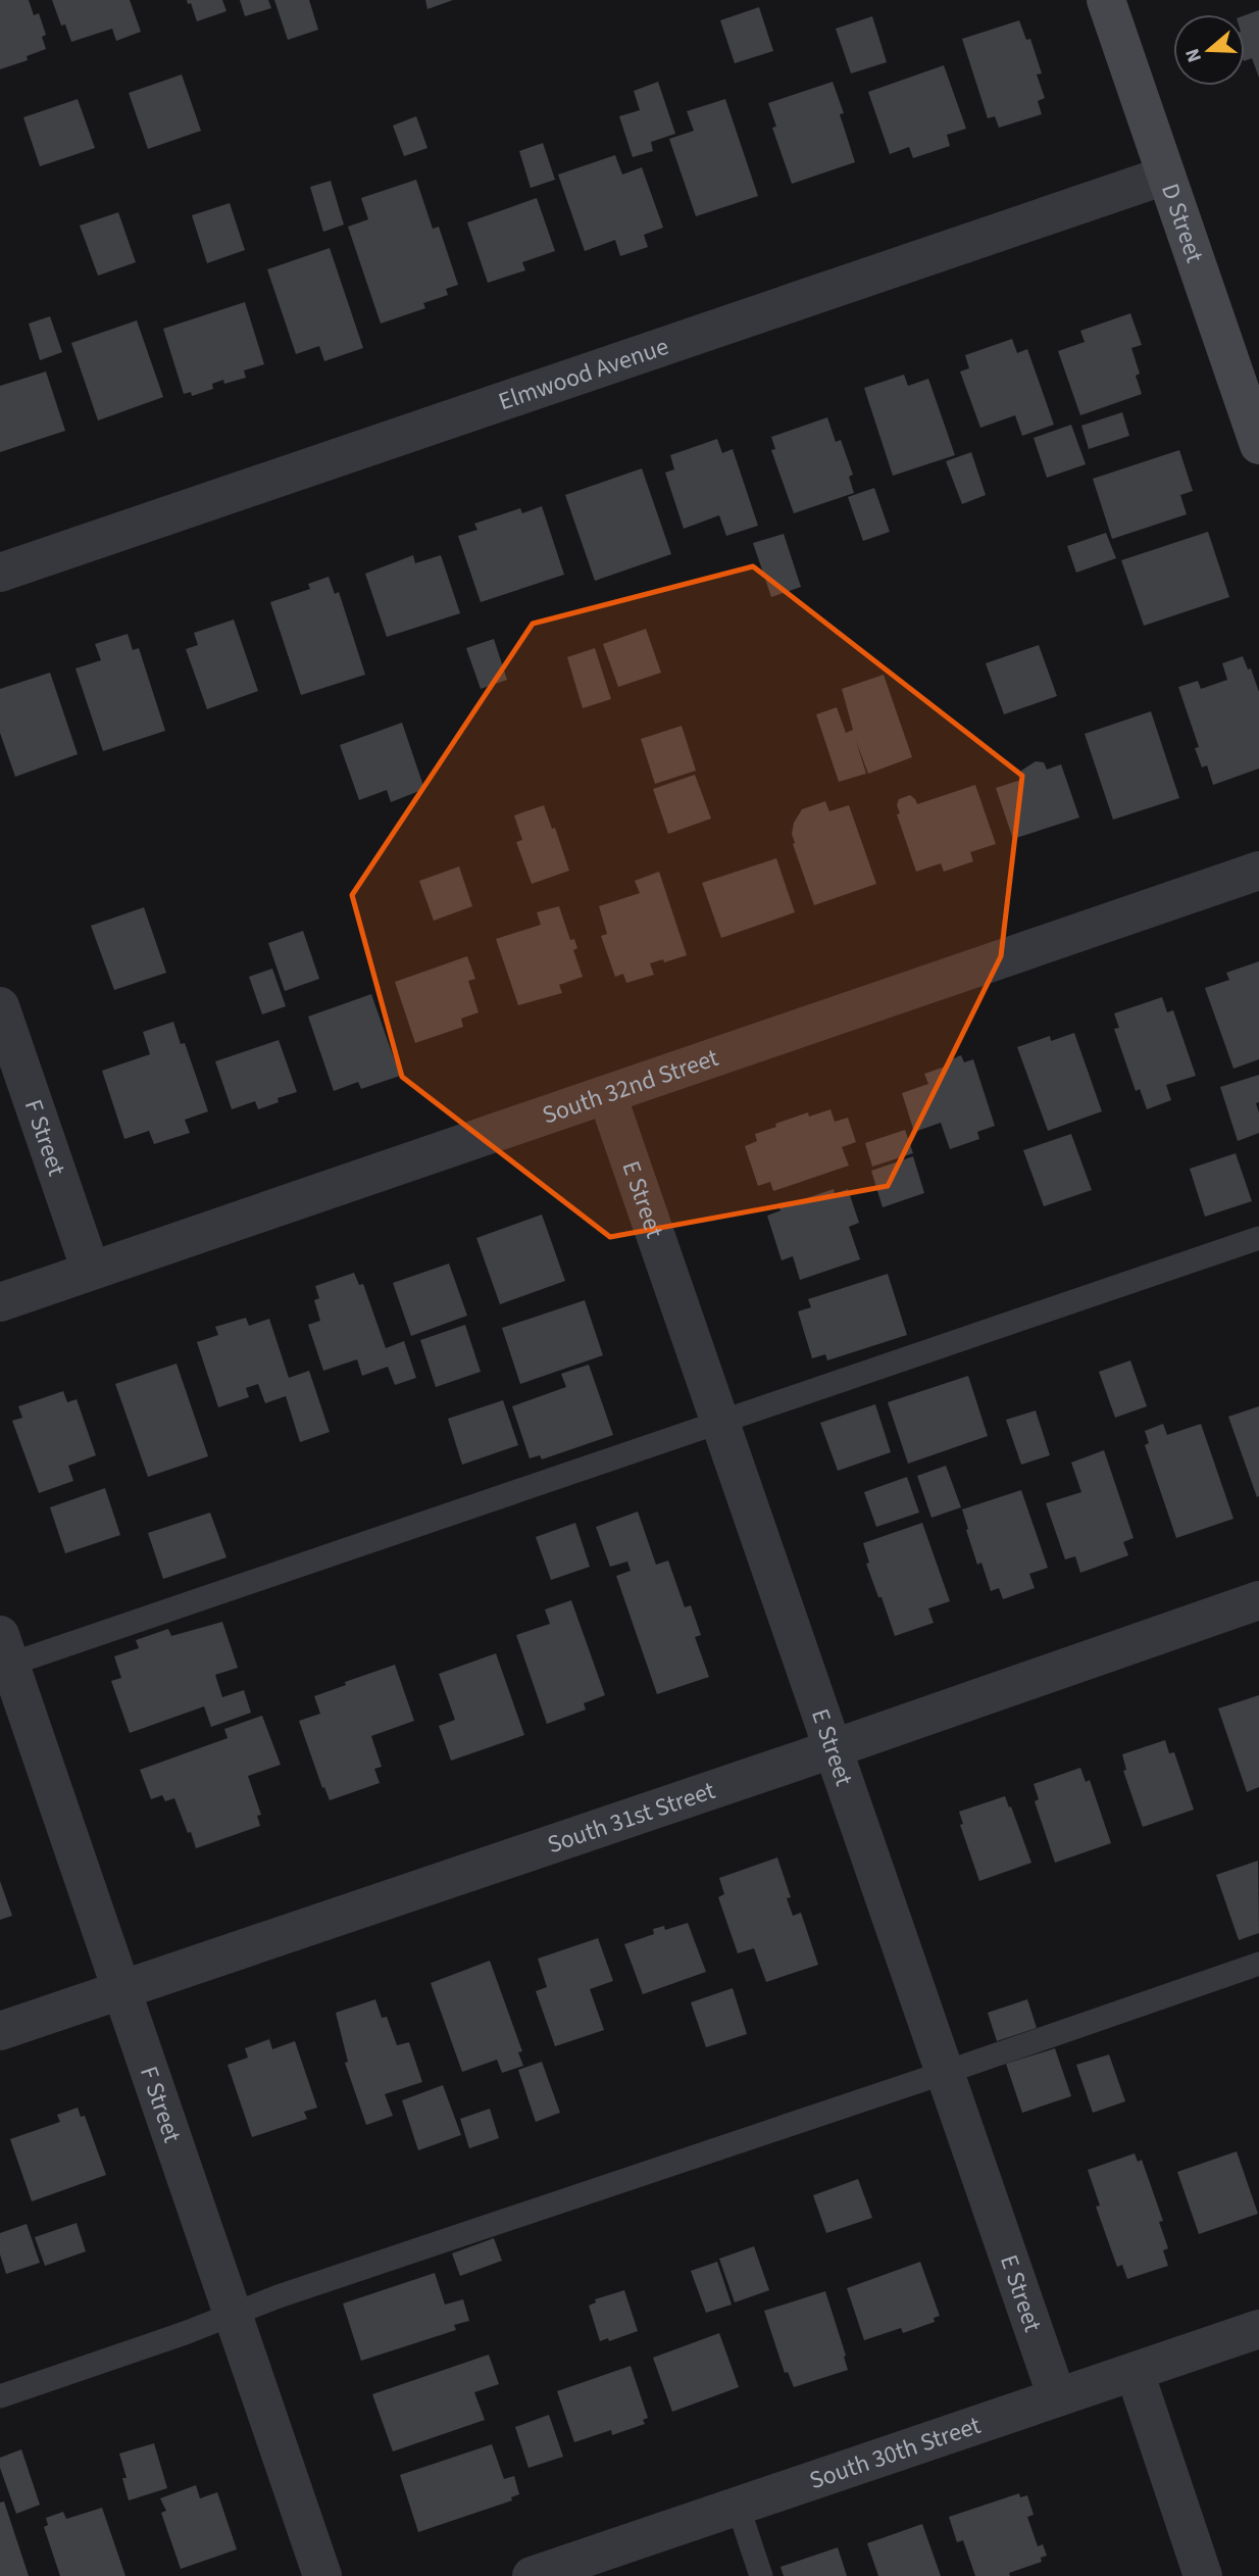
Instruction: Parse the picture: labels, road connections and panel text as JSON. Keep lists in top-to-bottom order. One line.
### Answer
{"streets":{"street":["D Street","Elmwood Avenue","South 32nd Street","F Street","E Street","South 31st Street","South 30th Street"]},"crossings":[["D Street","Elmwood Avenue"],["South 32nd Street","F Street"],["South 32nd Street","E Street"],["F Street","South 31st Street"],["E Street","South 31st Street"],["E Street","South 30th Street"]],"north":"left"}
